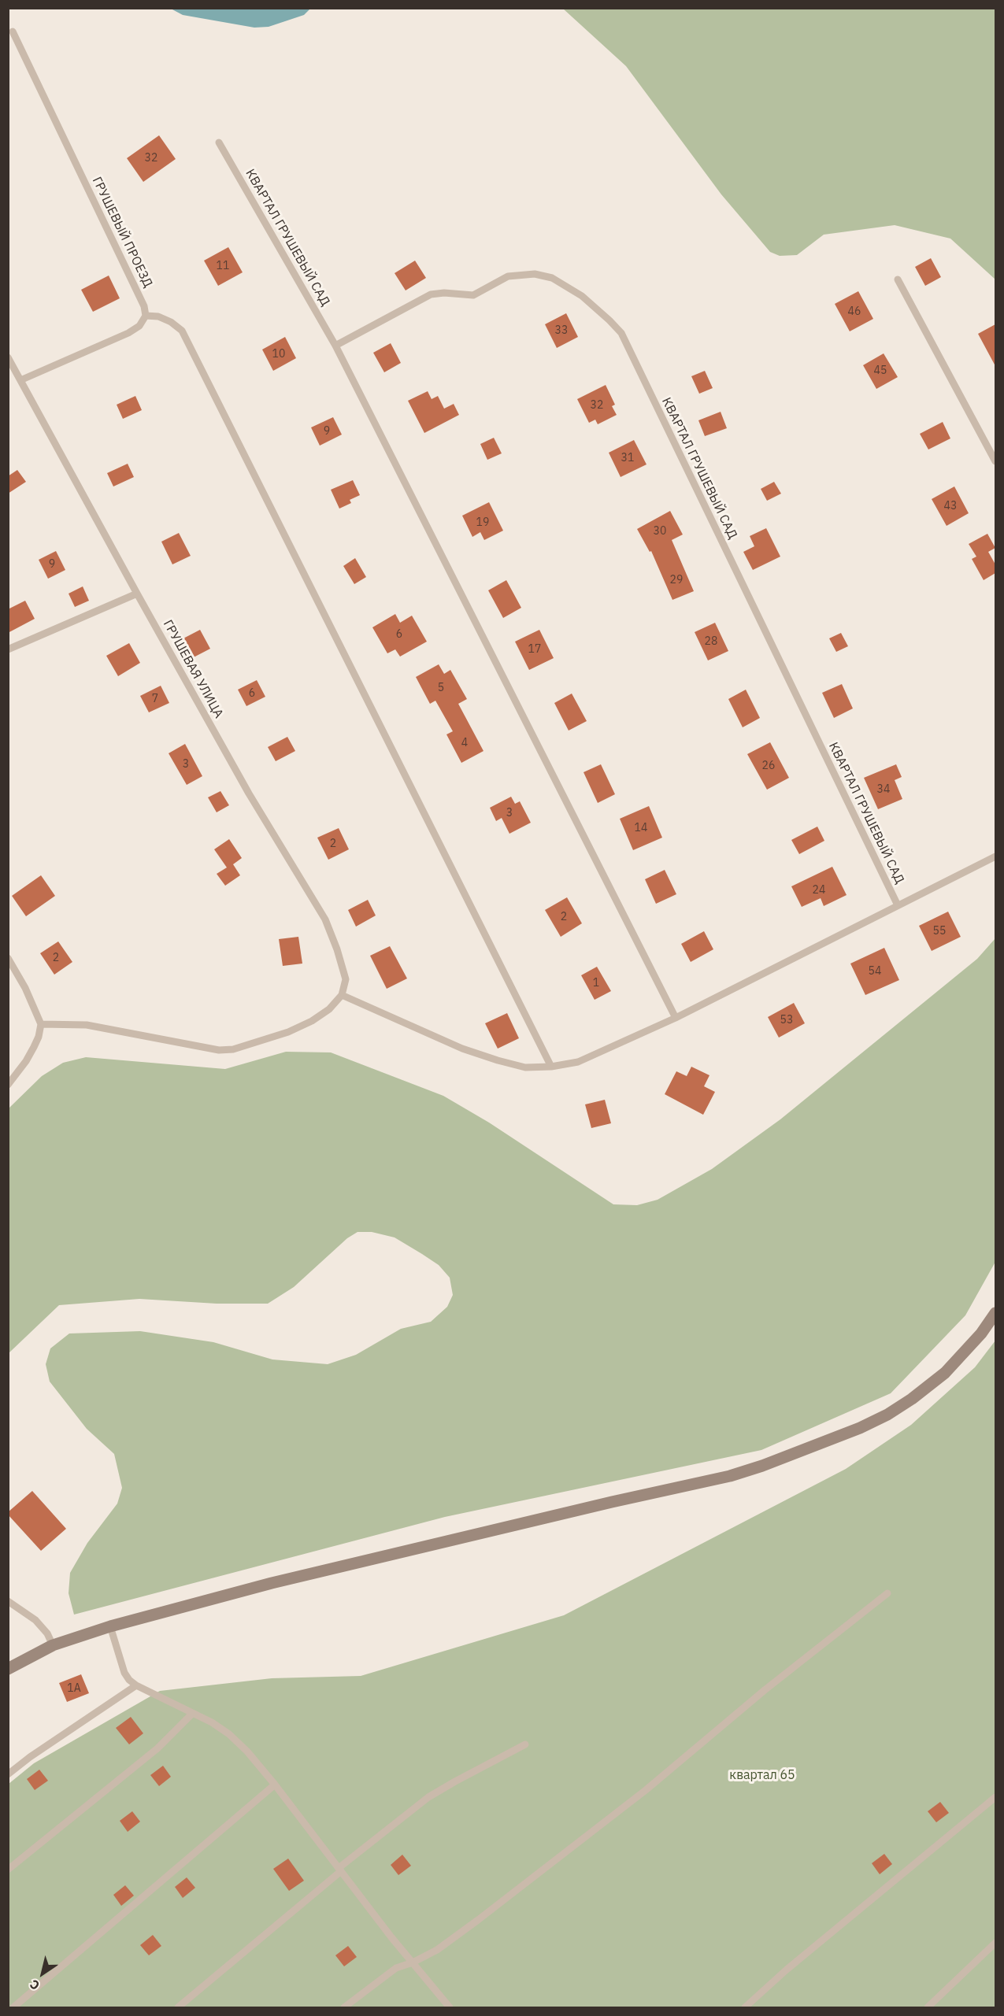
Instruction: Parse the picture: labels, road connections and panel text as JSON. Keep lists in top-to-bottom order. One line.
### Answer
{"streets":{"lane":["ГРУШЕВЫЙ ПРОЕЗД","КВАРТАЛ ГРУШЕВЫЙ САД","ГРУШЕВАЯ УЛИЦА"]},"crossings":[["КВАРТАЛ ГРУШЕВЫЙ САД","ГРУШЕВАЯ УЛИЦА"]],"parks":["квартал 65"],"house_numbers":["32","11","46","33","10","45","32","9","31","43","19","30","9","29","6","28","17","5","6","7","4","3","26","34","3","14","2","24","2","55","2","54","1","53","1А"],"north":"bottom left"}
